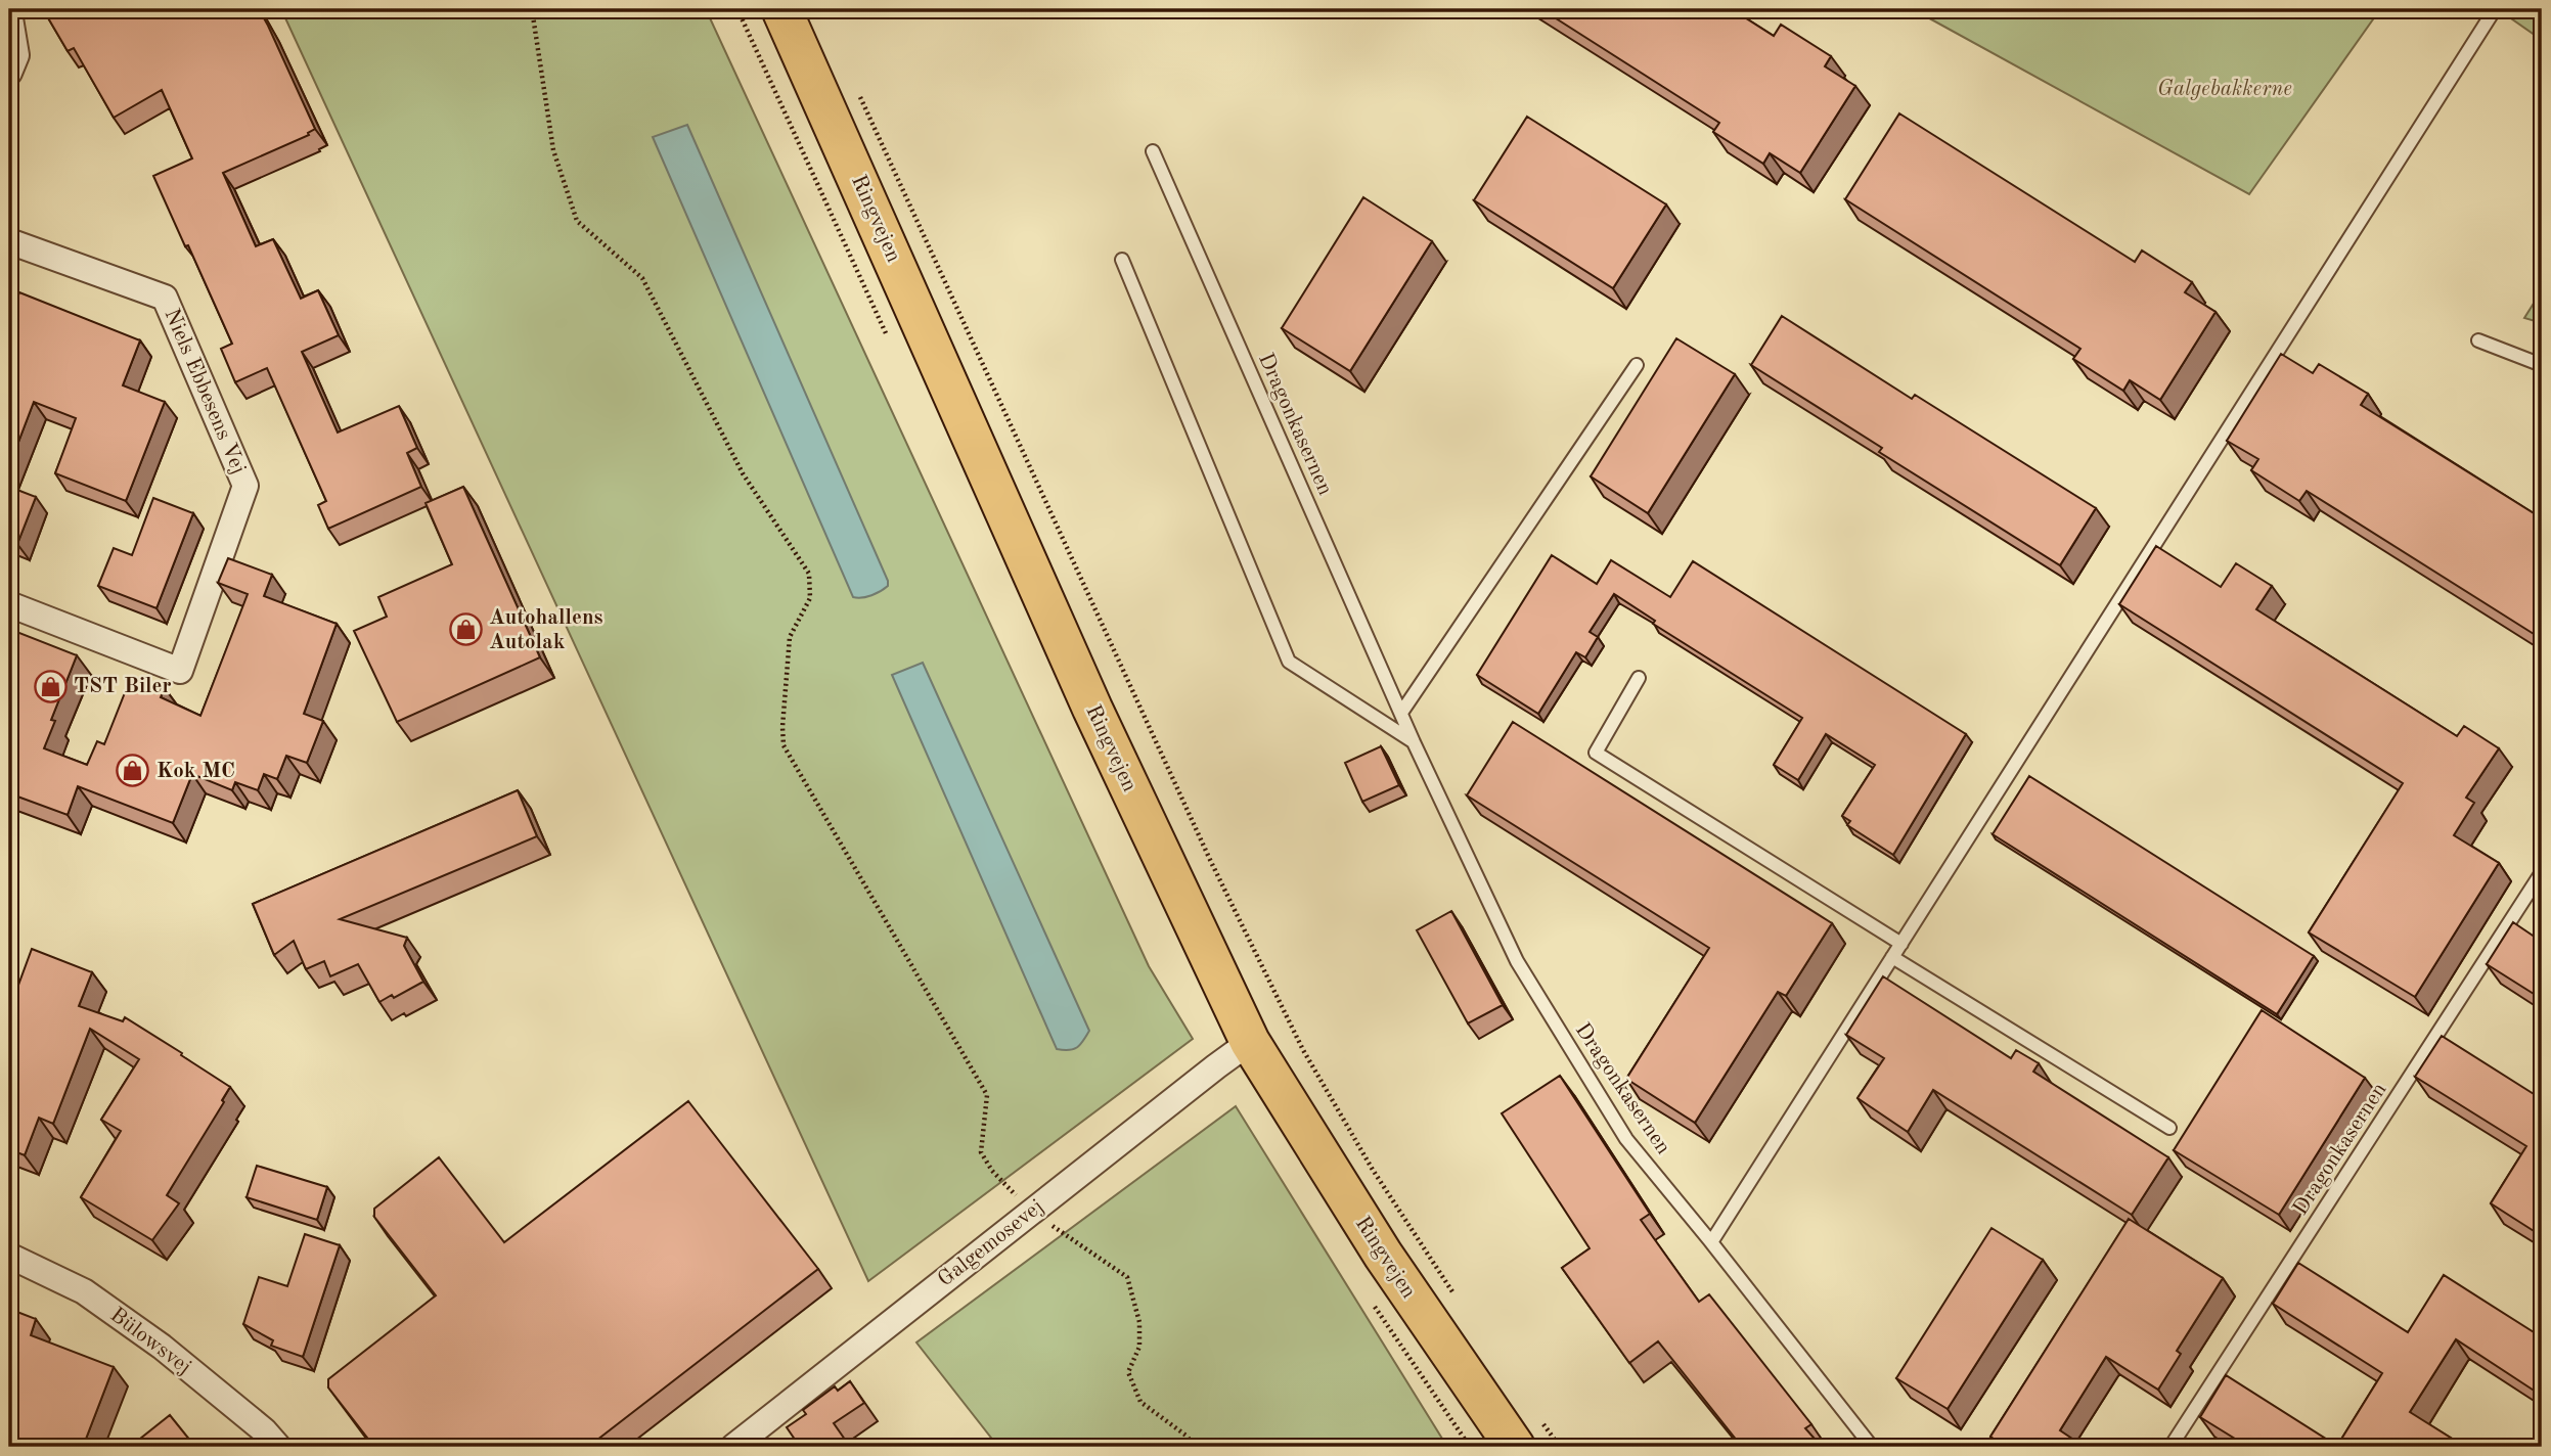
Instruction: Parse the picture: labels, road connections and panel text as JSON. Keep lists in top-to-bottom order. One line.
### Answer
{"streets":{"main road":["Ringvejen"],"street":["Niels Ebbesens Vej","Galgemosevej","Bülowsvej"],"lane":["Dragonkasernen"]},"crossings":[["Ringvejen","Galgemosevej"]],"parks":["Galgebakkerne"],"places":{"shop":["Autohallens Autolak","TST Biler","Kok MC"]}}
